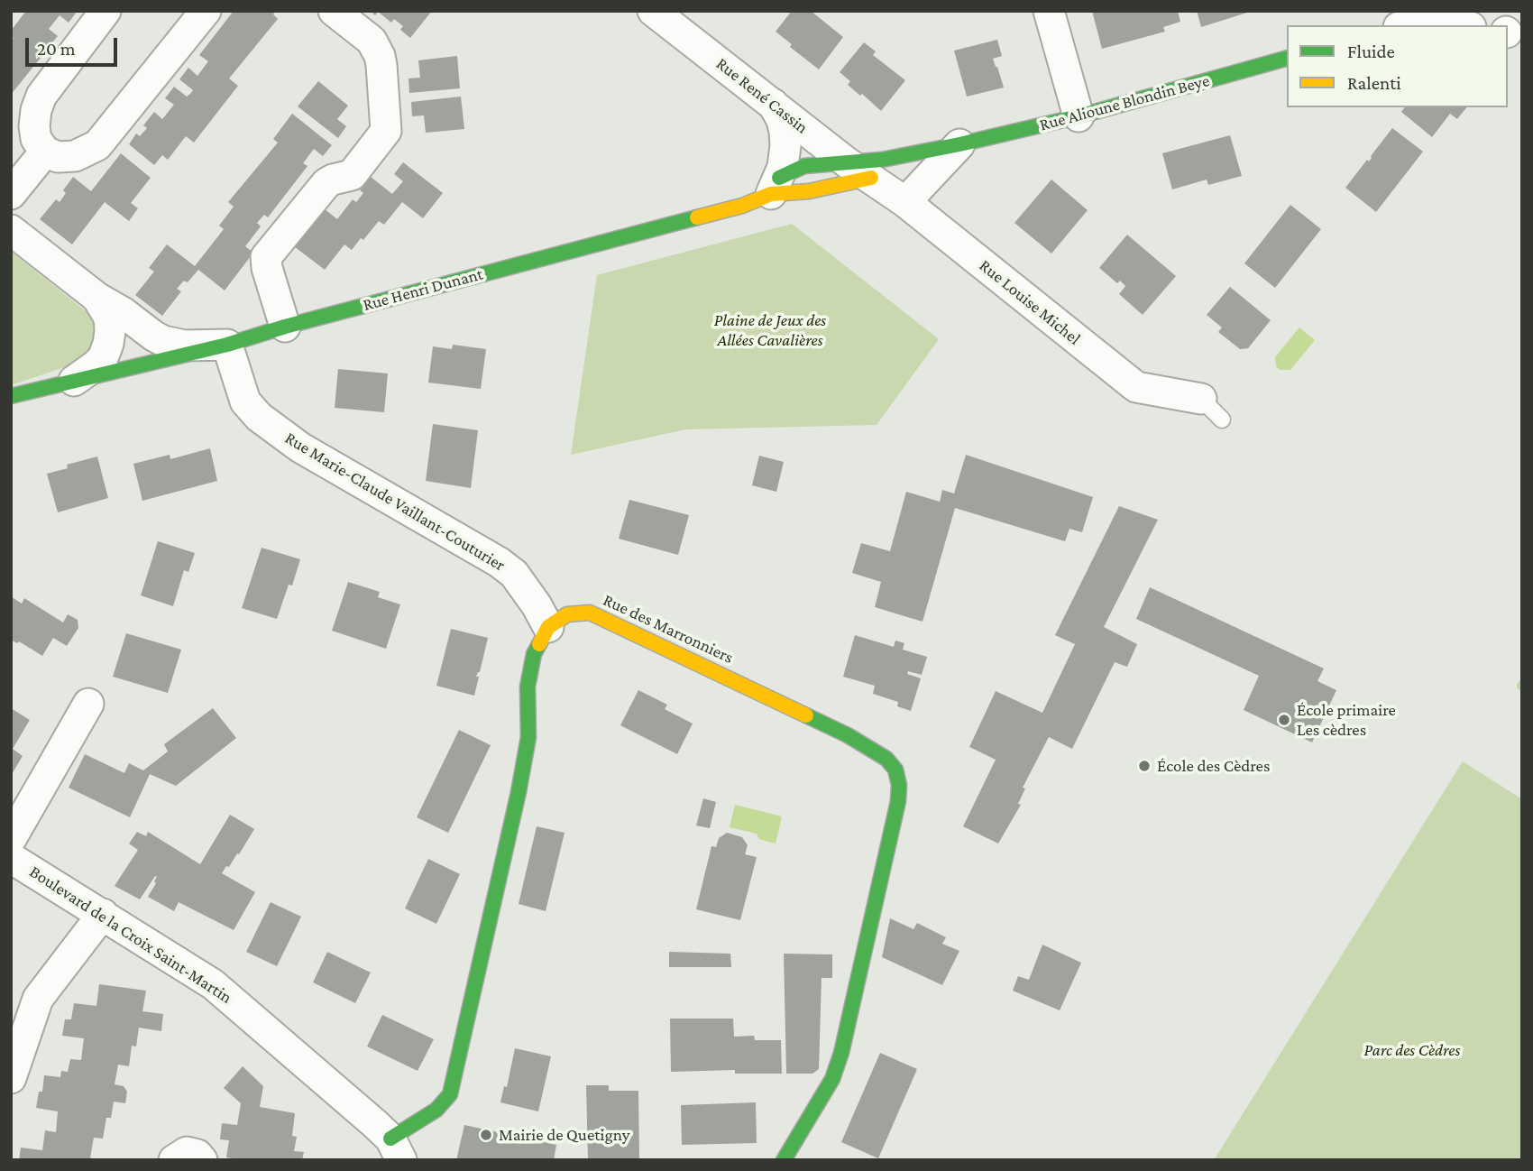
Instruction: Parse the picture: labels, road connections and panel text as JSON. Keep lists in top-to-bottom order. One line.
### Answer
{"streets":{"street":["Rue René Cassin","Rue Alioune Blondin Beye","Rue Henri Dunant","Rue Louise Michel","Rue Marie-Claude Vaillant-Couturier","Rue des Marronniers","Boulevard de la Croix Saint-Martin"]},"crossings":[["Rue René Cassin","Rue Alioune Blondin Beye"],["Rue René Cassin","Rue Henri Dunant"],["Rue René Cassin","Rue Louise Michel"],["Rue Alioune Blondin Beye","Rue Henri Dunant"],["Rue Alioune Blondin Beye","Rue Louise Michel"],["Rue Henri Dunant","Rue Louise Michel"],["Rue Henri Dunant","Rue Marie-Claude Vaillant-Couturier"],["Rue Marie-Claude Vaillant-Couturier","Rue des Marronniers"]],"parks":["Plaine de Jeux des Allées Cavalières","Parc des Cèdres"],"places":["École primaire Les cèdres","École des Cèdres","Mairie de Quetigny"],"legend":["Fluide","Ralenti"],"scale_bar":"20 m"}
